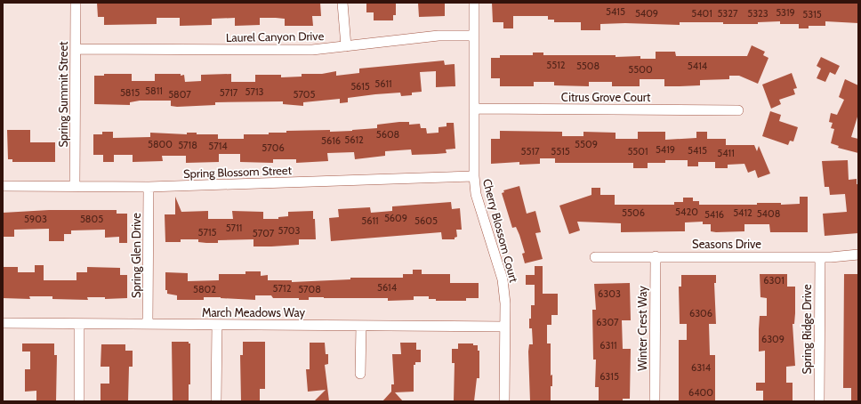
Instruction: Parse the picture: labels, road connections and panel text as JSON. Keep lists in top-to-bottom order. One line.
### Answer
{"streets":{"street":["Laurel Canyon Drive","Spring Summit Street","Citrus Grove Court","Spring Blossom Street","Cherry Blossom Court","Seasons Drive","Spring Glen Drive","March Meadows Way","Winter Crest Way","Spring Ridge Drive"]},"crossings":[["Laurel Canyon Drive","Spring Summit Street"],["Laurel Canyon Drive","Cherry Blossom Court"],["Spring Summit Street","Spring Blossom Street"],["Citrus Grove Court","Cherry Blossom Court"],["Spring Blossom Street","Cherry Blossom Court"],["Spring Blossom Street","Spring Glen Drive"],["Cherry Blossom Court","March Meadows Way"],["Seasons Drive","Winter Crest Way"],["Seasons Drive","Spring Ridge Drive"],["Spring Glen Drive","March Meadows Way"]],"house_numbers":["5415","5319","5409","5401","5327","5323","5315","5512","5508","5414","5500","5611","5615","5811","5713","5815","5717","5807","5705","5608","5612","5616","5800","5509","5718","5714","5706","5419","5415","5517","5515","5501","5411","5420","5506","5412","5408","5416","5609","5903","5805","5611","5605","5711","5703","5715","5707","6301","5614","5712","5802","5708","6303","6306","6307","6309","6311","6314","6315","6400"]}
